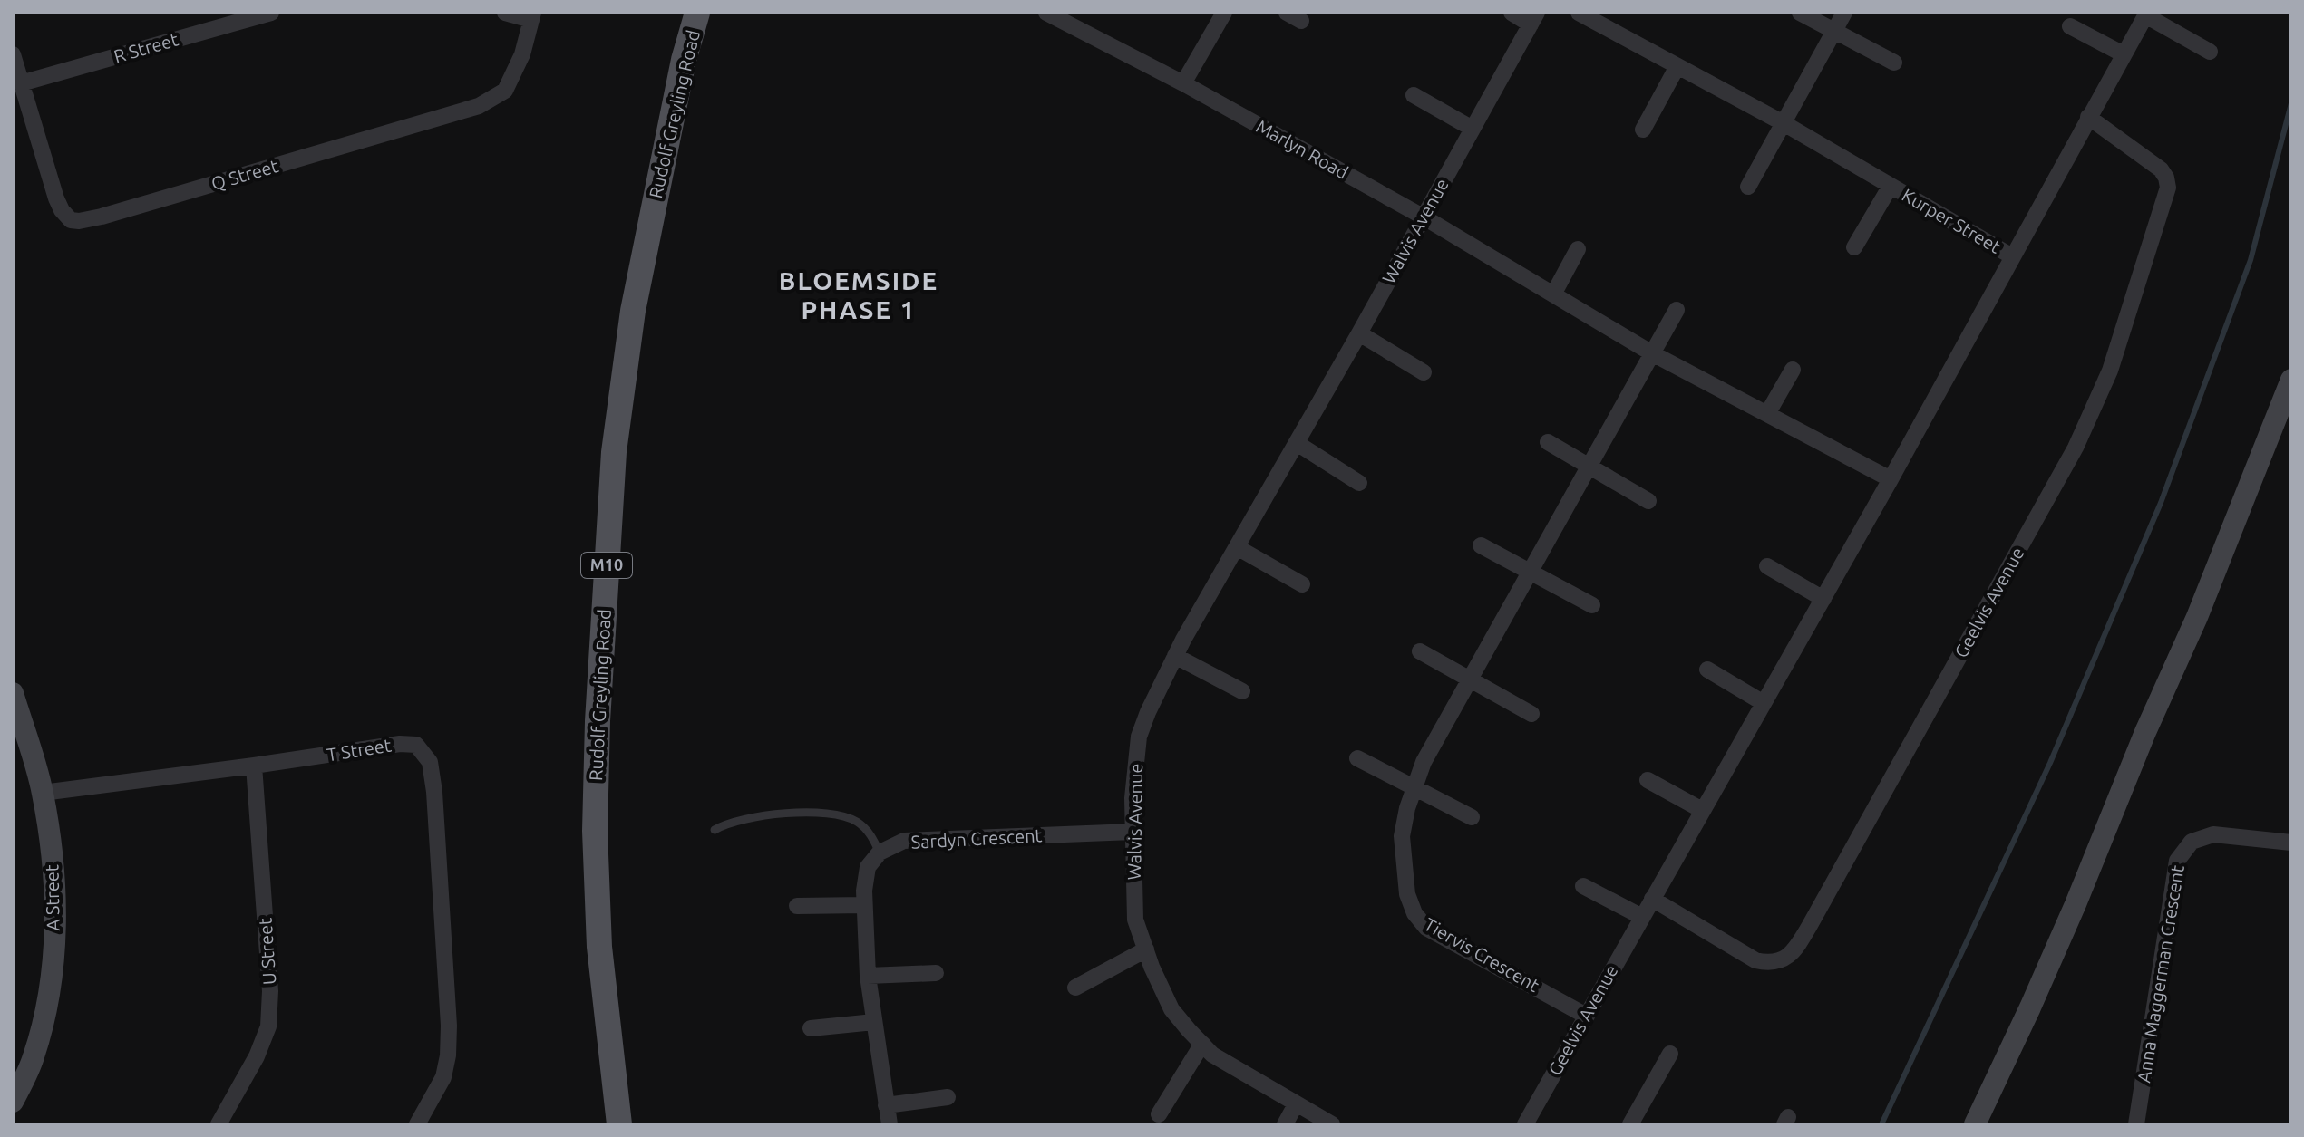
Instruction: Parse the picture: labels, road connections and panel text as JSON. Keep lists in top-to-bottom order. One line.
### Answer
{"streets":{"main road":["Rudolf Greyling Road","M10"],"street":["R Street","Marlyn Road","Q Street","Kurper Street","Walvis Avenue","Geelvis Avenue","T Street","Sardyn Crescent","A Street","U Street","Tiervis Crescent","Anna Maggerman Crescent"]},"crossings":[["R Street","Q Street"],["Marlyn Road","Walvis Avenue"],["Marlyn Road","Geelvis Avenue"],["Marlyn Road","Tiervis Crescent"],["Kurper Street","Geelvis Avenue"],["Walvis Avenue","Sardyn Crescent"],["Geelvis Avenue","Tiervis Crescent"],["T Street","A Street"],["T Street","U Street"]],"districts":["BLOEMSIDE PHASE 1"]}
